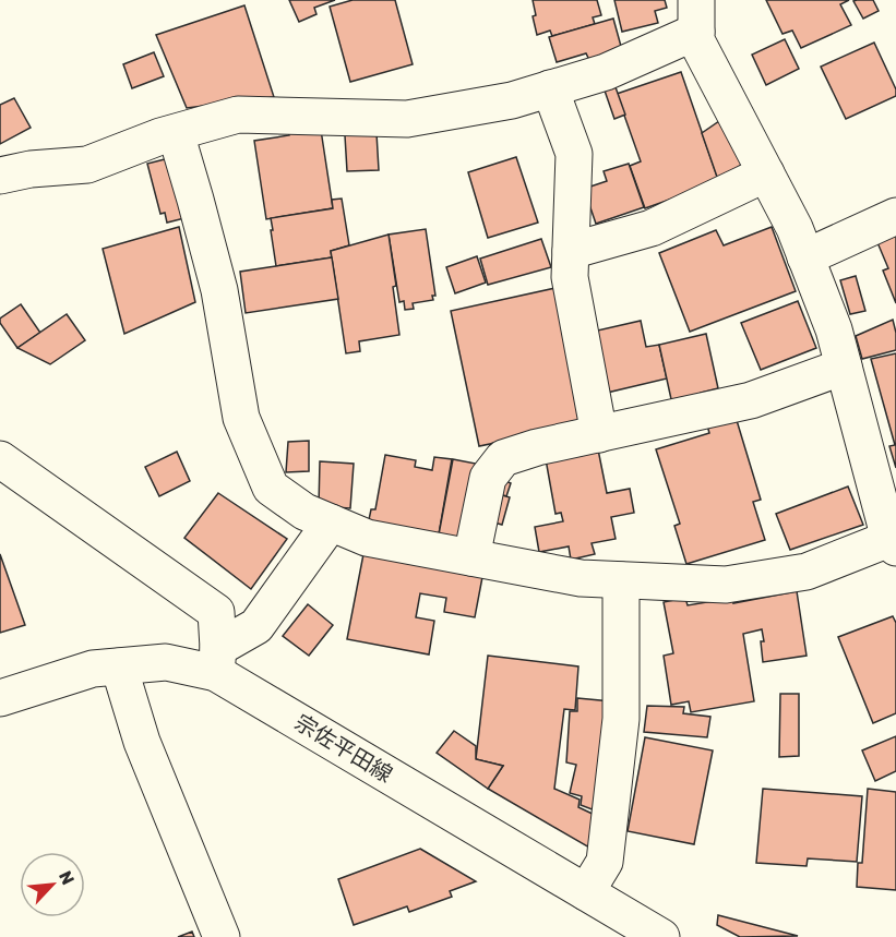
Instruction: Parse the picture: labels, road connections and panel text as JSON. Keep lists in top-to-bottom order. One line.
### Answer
{"streets":{"street":["宗佐平田線"]},"north":"top right"}
